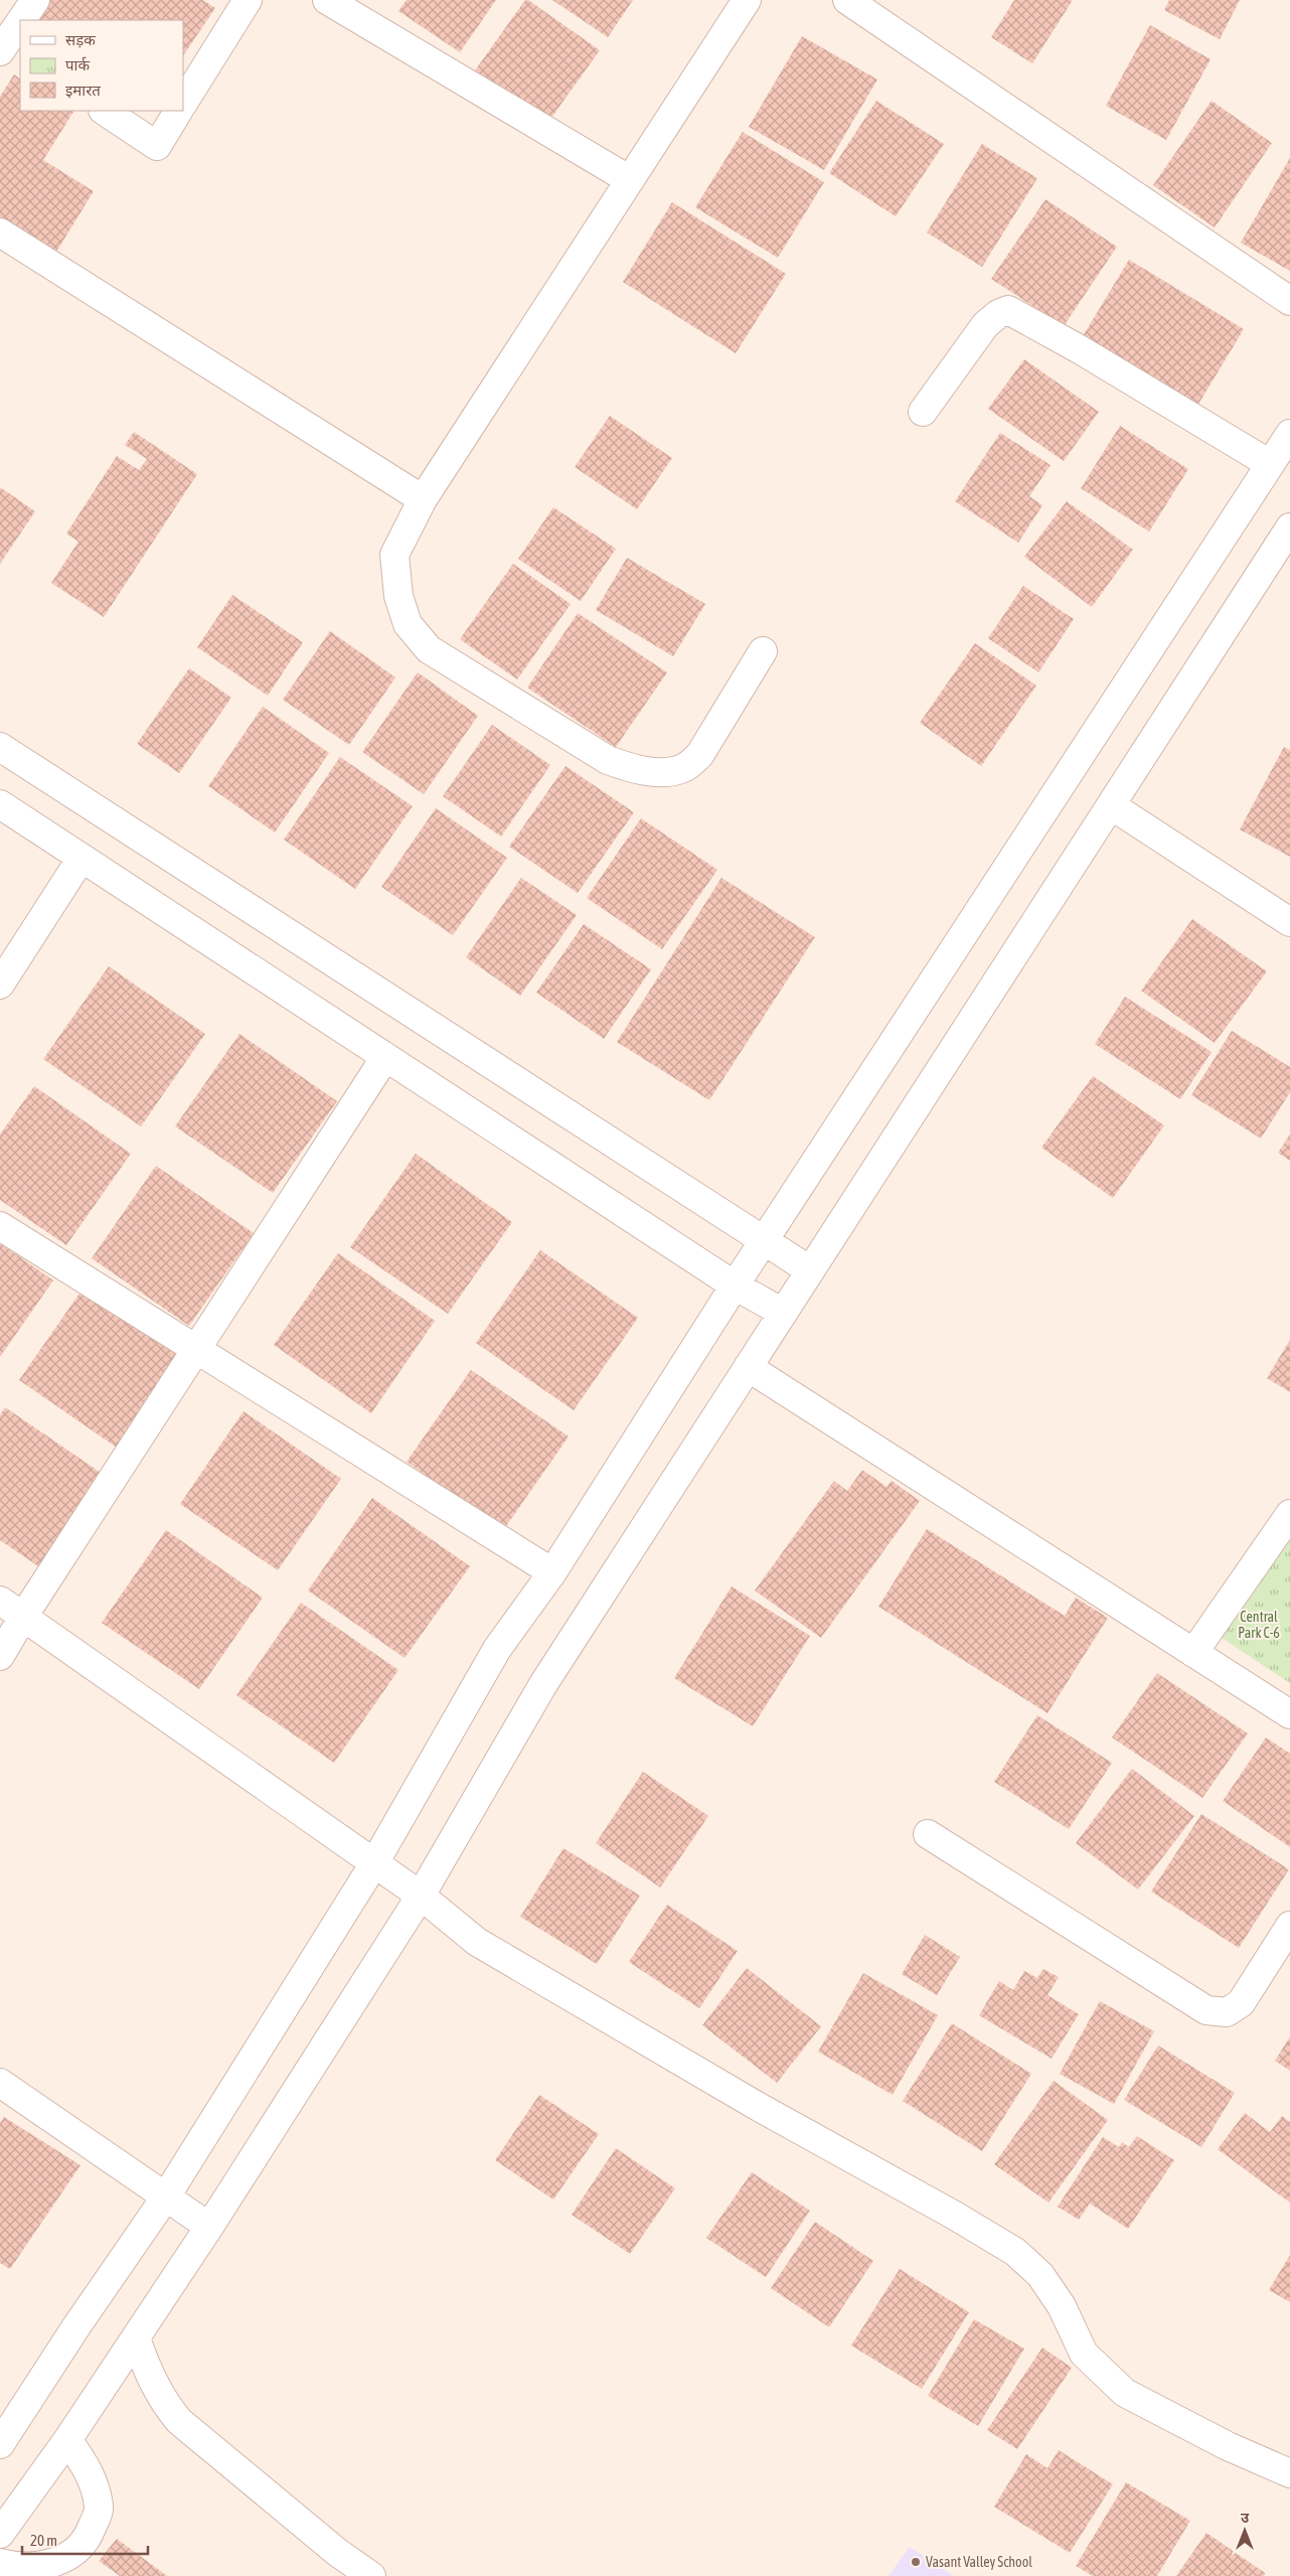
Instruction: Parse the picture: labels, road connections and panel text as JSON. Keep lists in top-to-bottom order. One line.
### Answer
{"parks":["Central Park C-6"],"places":["Vasant Valley School"],"legend":["सड़क","पार्क","इमारत"],"scale_bar":"20 m","north":"top"}
